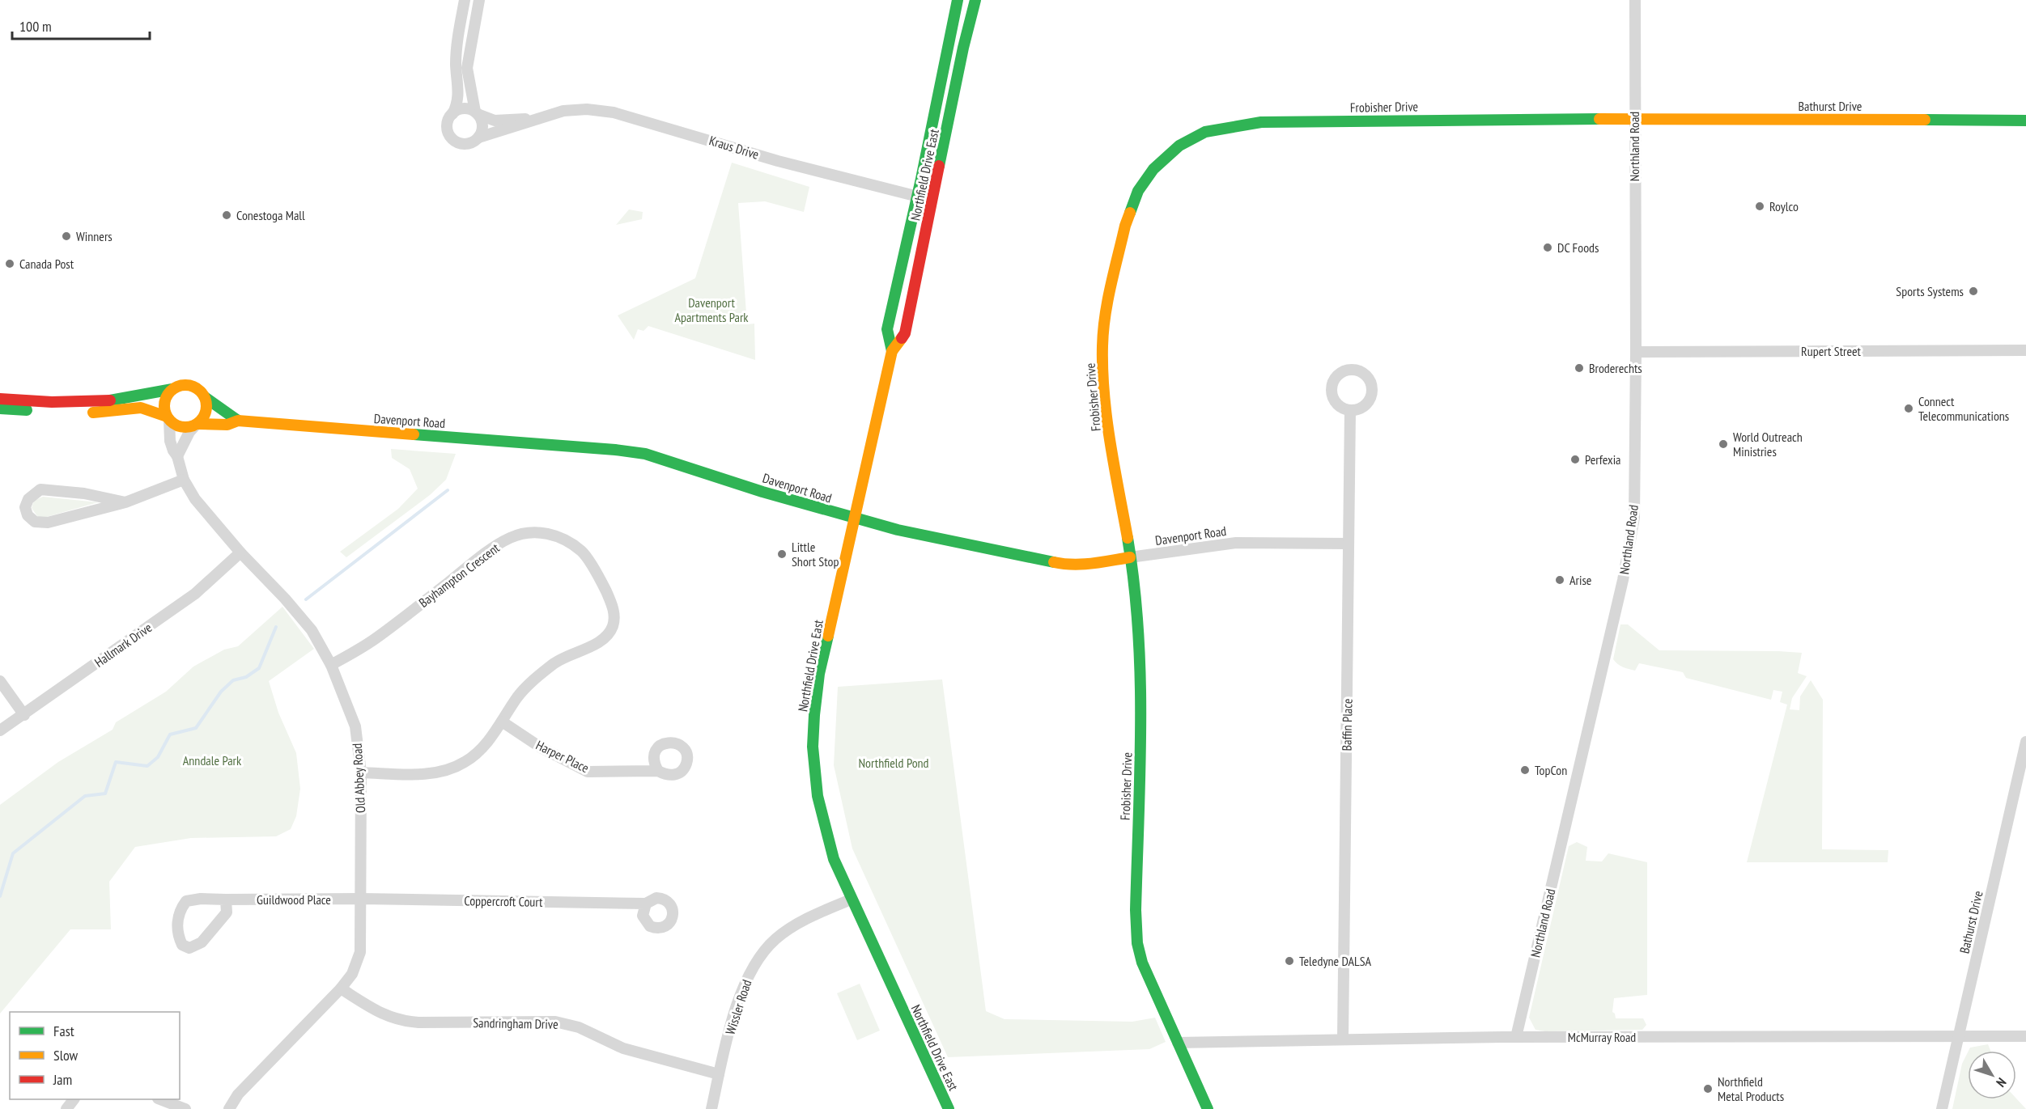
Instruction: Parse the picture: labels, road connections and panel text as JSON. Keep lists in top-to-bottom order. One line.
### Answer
{"streets":{"street":["Bathurst Drive","Frobisher Drive","Northland Road","Kraus Drive","Northfield Drive East","Rupert Street","Davenport Road","Bayhampton Crescent","Hallmark Drive","Baffin Place","Harper Place","Old Abbey Road","Guildwood Place","Coppercroft Court","Wissler Road","Sandringham Drive","McMurray Road"]},"crossings":[["Bathurst Drive","Frobisher Drive"],["Bathurst Drive","Northland Road"],["Bathurst Drive","McMurray Road"],["Frobisher Drive","Northland Road"],["Frobisher Drive","Davenport Road"],["Frobisher Drive","McMurray Road"],["Northland Road","Rupert Street"],["Northland Road","McMurray Road"],["Kraus Drive","Northfield Drive East"],["Northfield Drive East","Davenport Road"],["Northfield Drive East","Wissler Road"],["Davenport Road","Baffin Place"],["Davenport Road","Old Abbey Road"],["Bayhampton Crescent","Harper Place"],["Bayhampton Crescent","Old Abbey Road"],["Hallmark Drive","Old Abbey Road"],["Baffin Place","McMurray Road"],["Old Abbey Road","Guildwood Place"],["Old Abbey Road","Coppercroft Court"],["Old Abbey Road","Sandringham Drive"],["Guildwood Place","Coppercroft Court"],["Wissler Road","Sandringham Drive"]],"parks":["Davenport Apartments Park","Anndale Park","Northfield Pond"],"places":["Roylco","Conestoga Mall","Winners","DC Foods","Canada Post","Sports Systems","Broderechts","Connect Telecommunications","World Outreach Ministries","Perfexia","Little Short Stop","Arise","TopCon","Teledyne DALSA","Northfield Metal Products"],"legend":["Fast","Slow","Jam"],"scale_bar":"100 m","north":"bottom right"}
